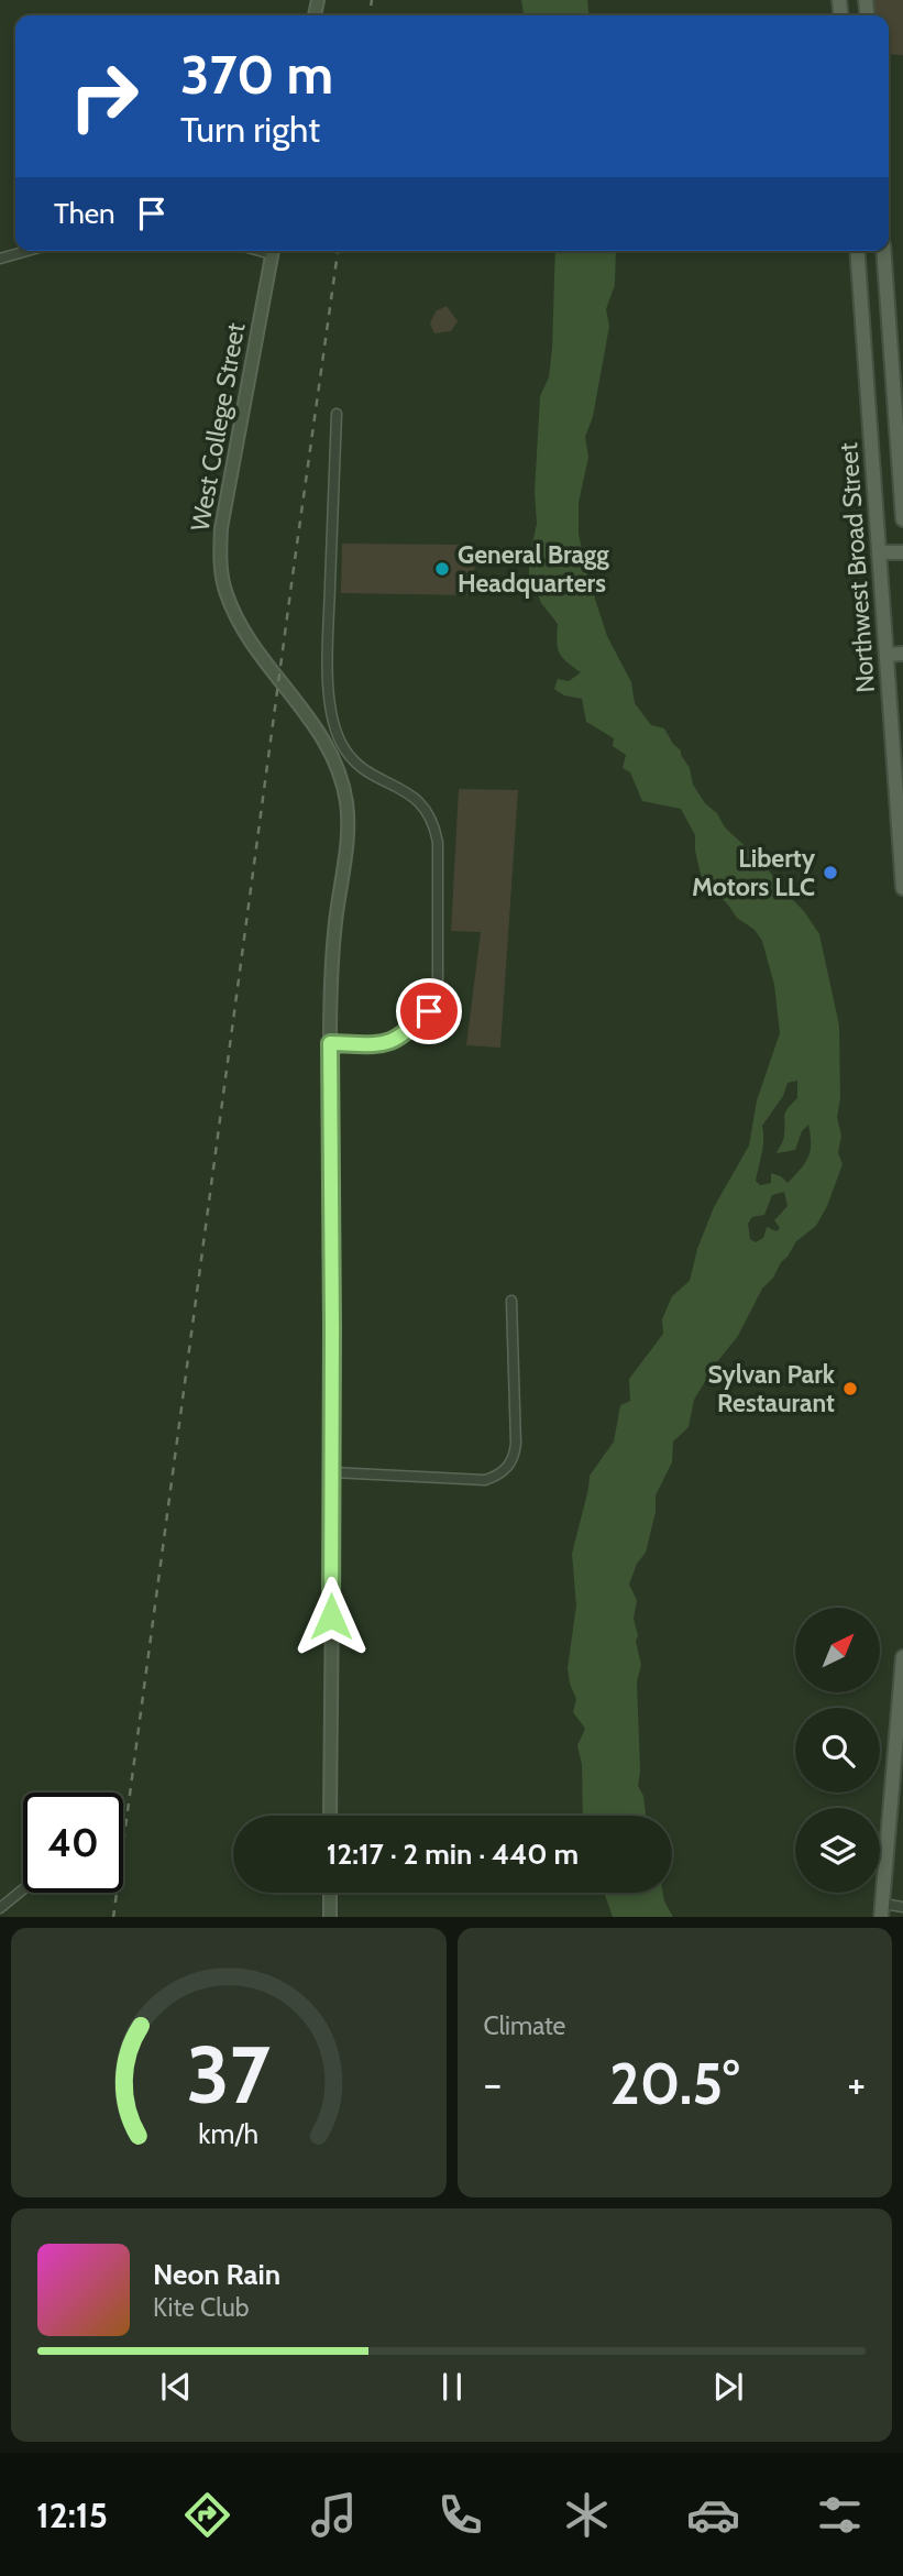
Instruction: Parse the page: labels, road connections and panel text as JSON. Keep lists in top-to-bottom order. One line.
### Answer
{"streets":{"main road":["Northwest Broad Street"],"street":["West College Street"]},"places":["General Bragg Headquarters","Liberty Motors LLC","Sylvan Park Restaurant"],"north":"top right","page":{"turn":["370 m","Turn right"],"then":"Then","limit":"40","trip":"12:17 · 2 min · 440 m","tile":"Climate","heat":["−","20.5°","+"],"song":["Neon Rain","Kite Club"],"tabs":"12:15","gauge":["37","km/h"]}}
